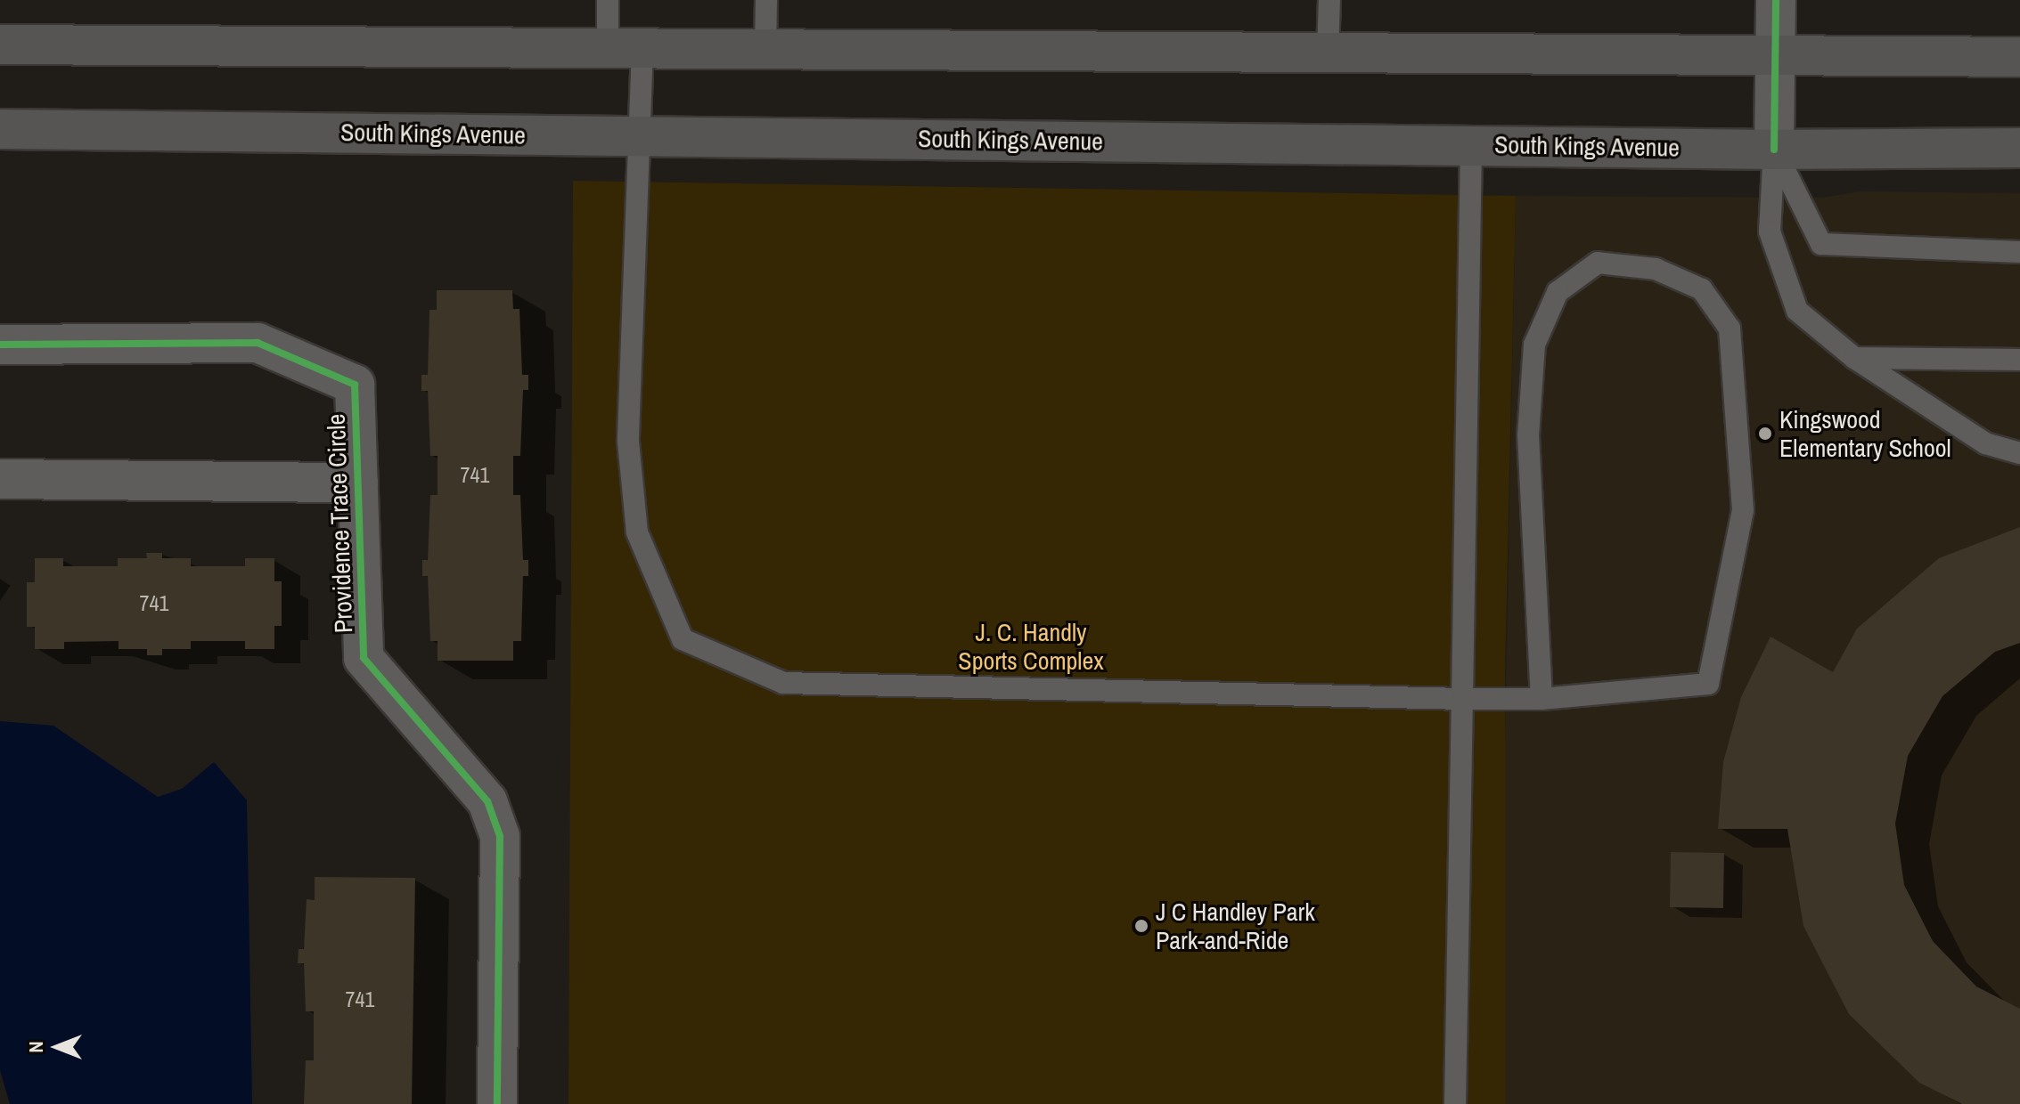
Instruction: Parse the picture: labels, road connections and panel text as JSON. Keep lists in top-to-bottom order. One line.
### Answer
{"streets":{"main road":["South Kings Avenue"],"street":["Providence Trace Circle"]},"parks":["J. C. Handly Sports Complex"],"places":["Kingswood Elementary School","J C Handley Park Park-and-Ride"],"house_numbers":["741","741","741"],"north":"left"}
